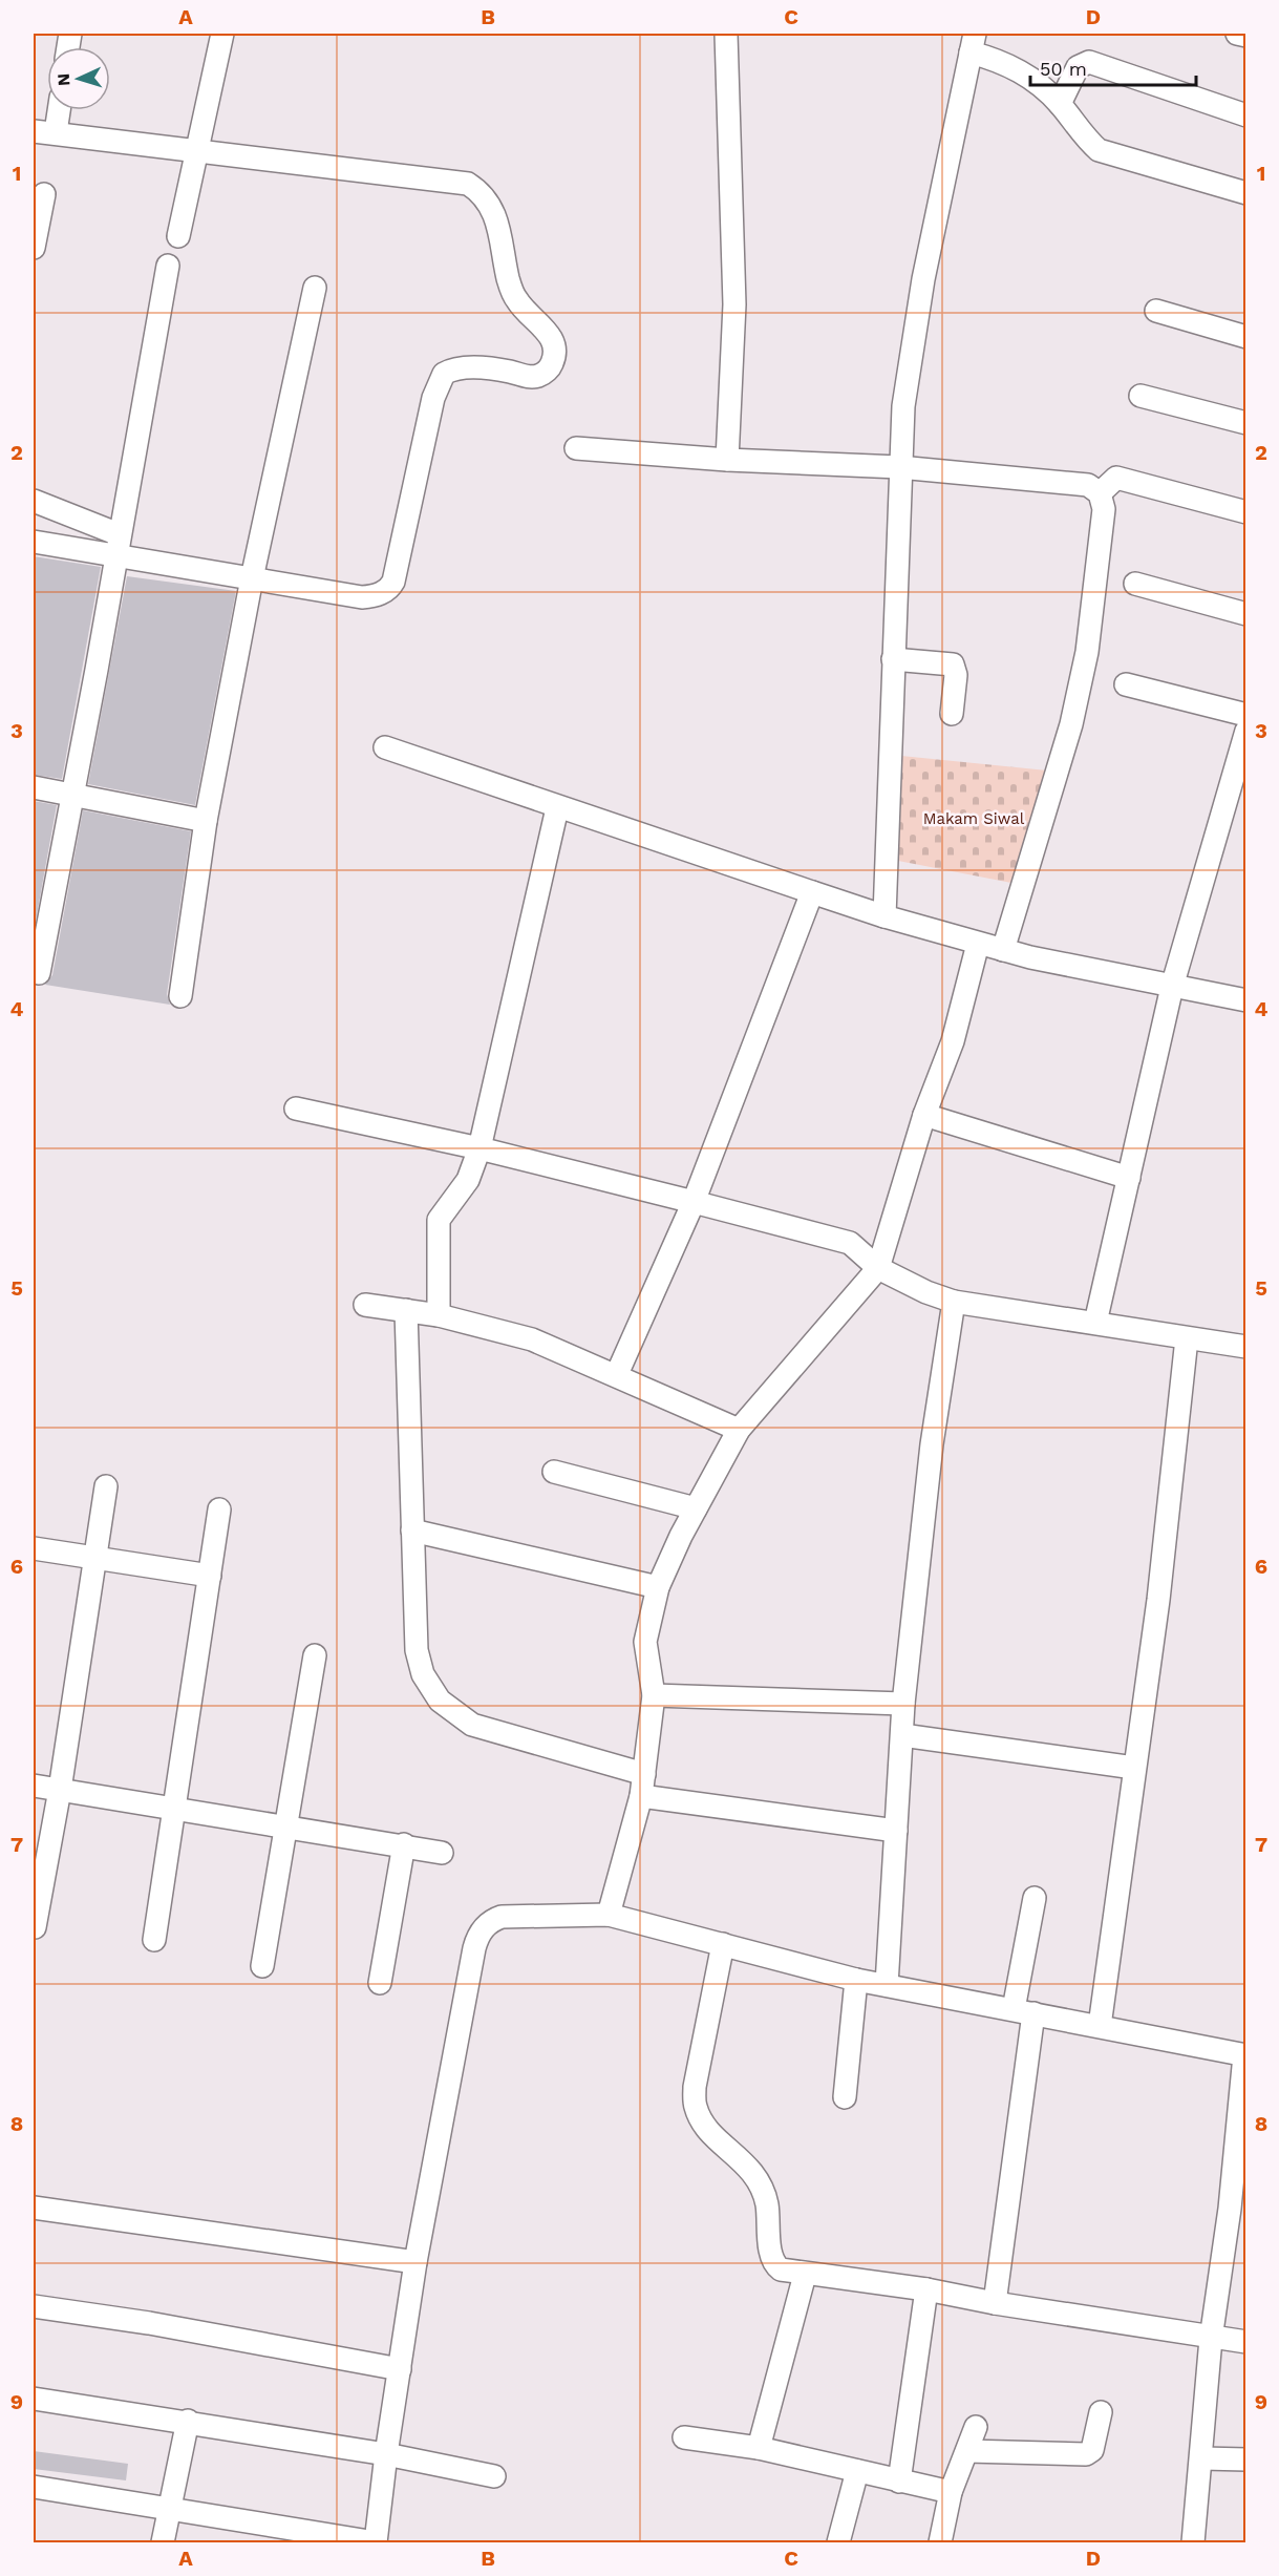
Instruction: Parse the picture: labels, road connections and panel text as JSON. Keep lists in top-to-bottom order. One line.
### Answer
{"parks":["Makam Siwal"],"scale_bar":"50 m","north":"left","grid":{"columns":["A","B","C","D"],"rows":["1","2","3","4","5","6","7","8","9"]}}
